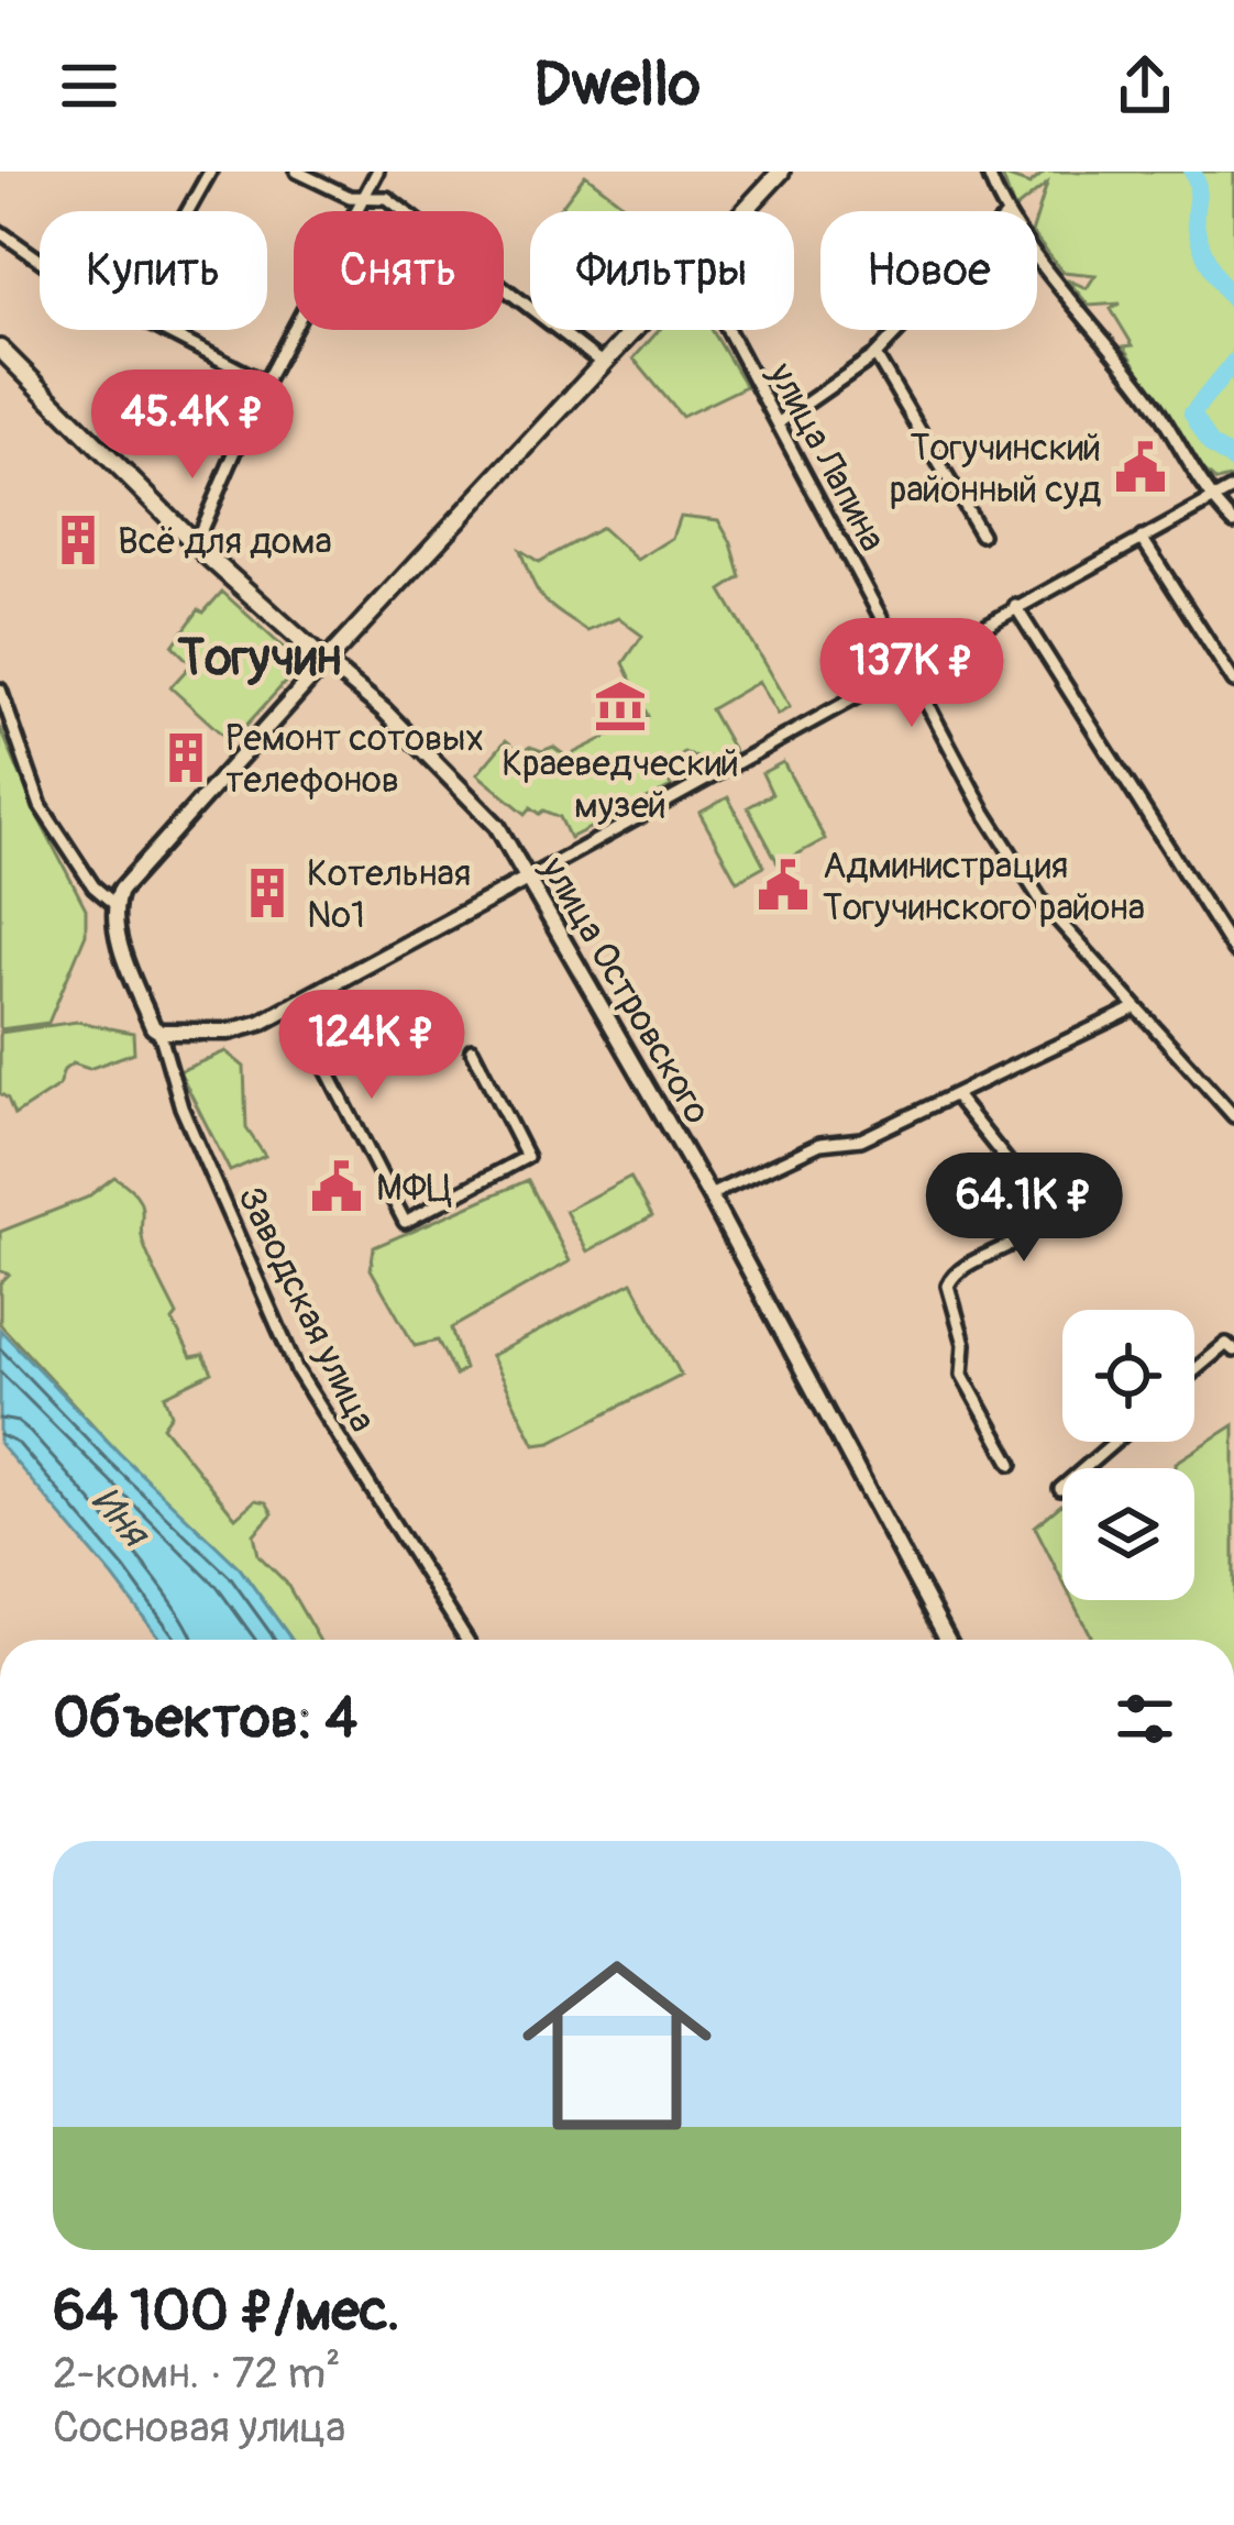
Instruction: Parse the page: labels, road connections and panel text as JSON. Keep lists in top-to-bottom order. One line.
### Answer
{"streets":{"main road":["улица Островского"],"street":["улица Лапина","Заводская улица"]},"districts":["Тогучин"],"water":["Иня"],"places":{"public building":["Тогучинский районный суд","Администрация Тогучинского района","МФЦ"],"building":["Всё для дома","Ремонт сотовых телефонов","Котельная №1"],"museum":["Краеведческий музей"]},"page":{"header":"Dwello","chip":["Купить","Снять","Фильтры","Новое"],"price":["45.4K ₽","137K ₽","124K ₽","64.1K ₽"],"heading":"Объектов: 4","list":[{"name":"64 100 ₽/мес.","note":"2-комн. · 72 m² · Сосновая улица"}]}}
